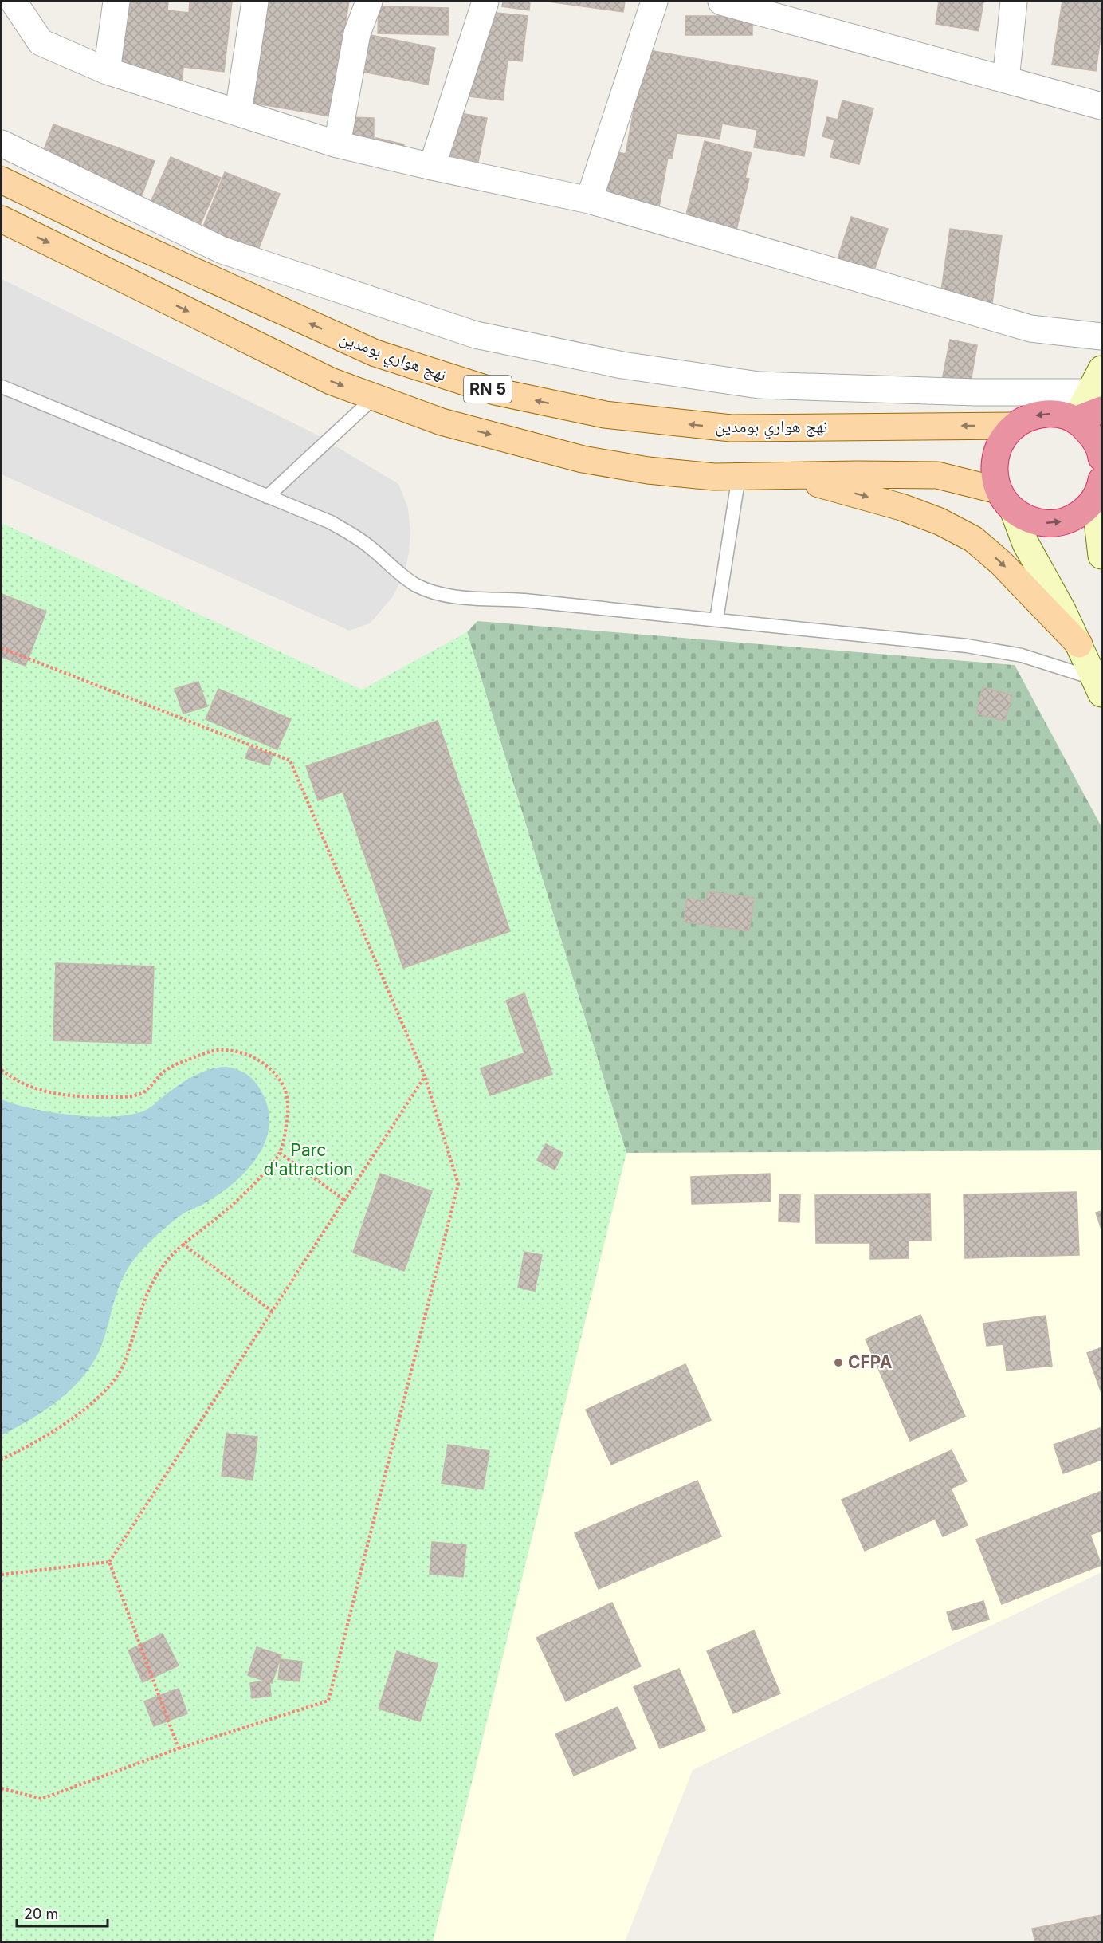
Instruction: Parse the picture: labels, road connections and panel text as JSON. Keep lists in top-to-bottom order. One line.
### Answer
{"streets":{"main road":["نهج هواري بومدين","RN 5"]},"parks":["Parc d'attraction"],"places":["CFPA"],"scale_bar":"20 m"}
